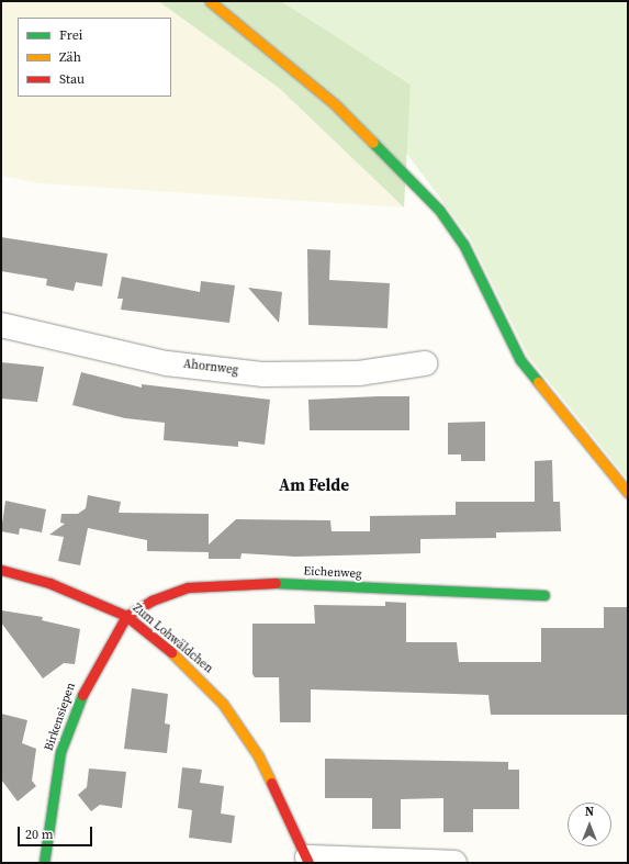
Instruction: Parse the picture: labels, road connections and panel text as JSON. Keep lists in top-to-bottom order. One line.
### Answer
{"streets":{"street":["Ahornweg","Eichenweg","Zum Lohwäldchen","Birkensiepen"]},"crossings":[["Eichenweg","Zum Lohwäldchen"],["Eichenweg","Birkensiepen"],["Zum Lohwäldchen","Birkensiepen"]],"districts":["Am Felde"],"legend":["Frei","Zäh","Stau"],"scale_bar":"20 m","north":"top"}
